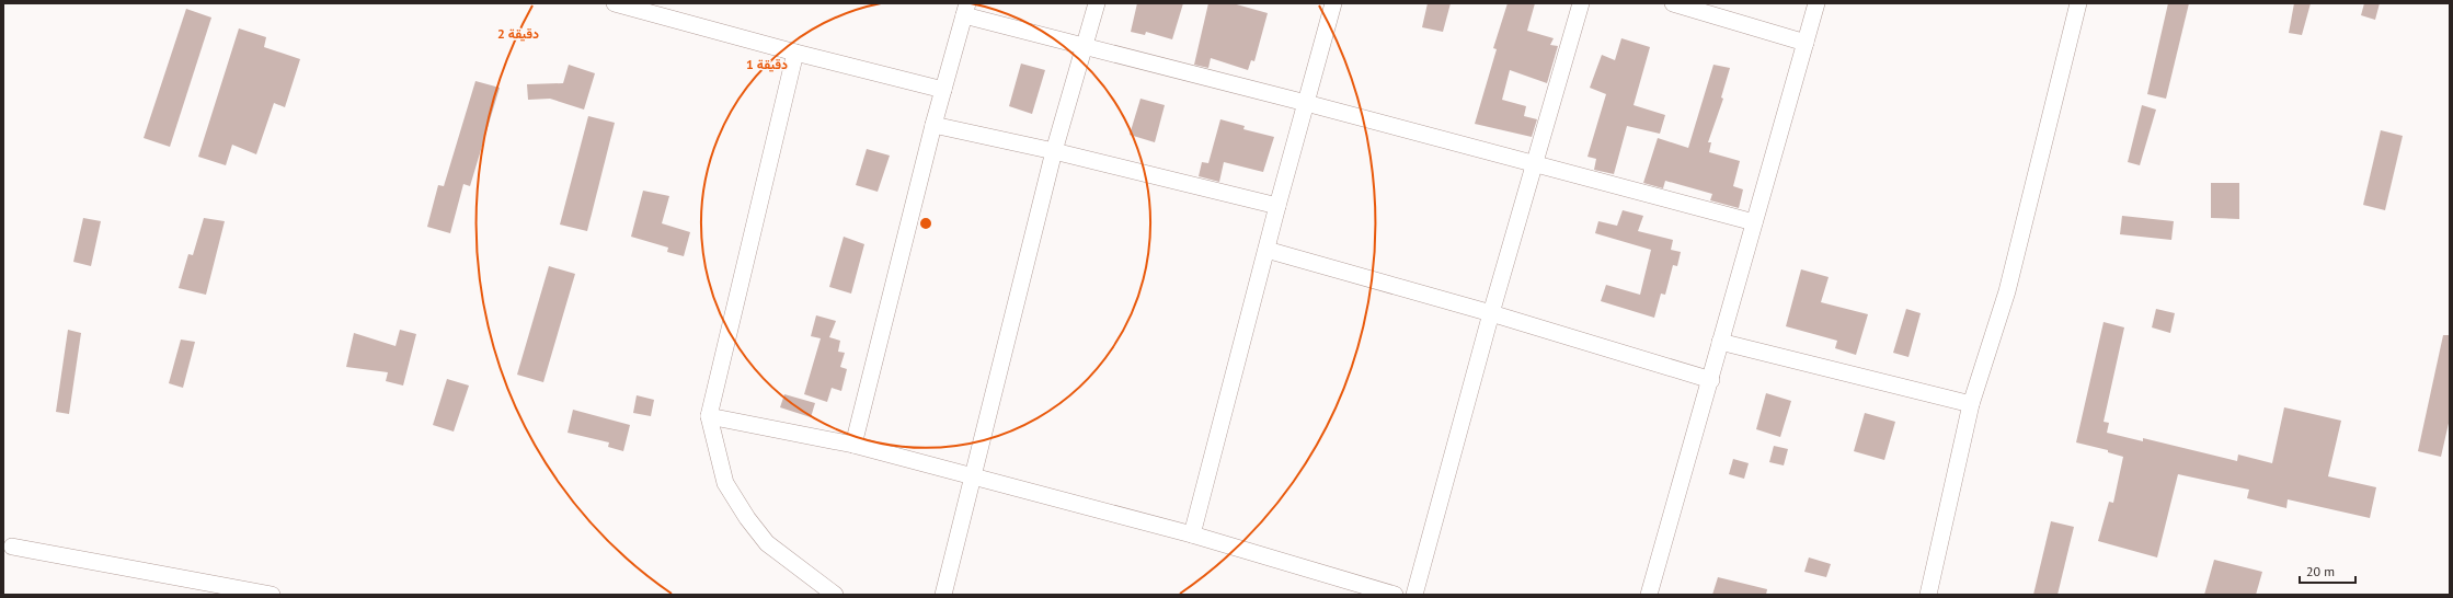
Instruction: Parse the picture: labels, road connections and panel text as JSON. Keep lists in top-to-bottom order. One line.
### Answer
{"scale_bar":"20 m","rings":["2 دقيقة","1 دقيقة"]}
